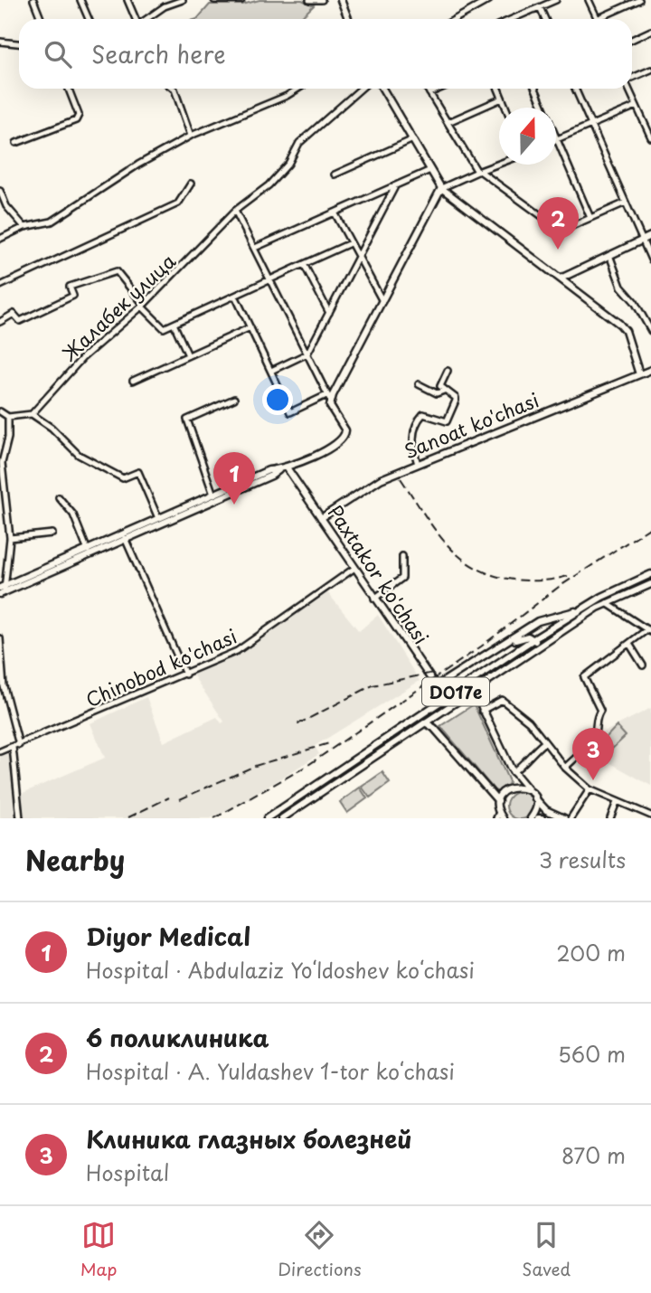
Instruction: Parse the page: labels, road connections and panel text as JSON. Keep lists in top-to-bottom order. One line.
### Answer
{"streets":{"main road":["Sanoat ko'chasi","Paxtakor ko'chasi","D017e"],"street":["Жалабек улица","Chinobod ko'chasi"]},"crossings":[["Sanoat ko'chasi","Paxtakor ko'chasi"],["Paxtakor ko'chasi","Chinobod ko'chasi"],["Paxtakor ko'chasi","D017e"]],"north":"top","page":{"search":"Search here","pins":["2","1","3"],"heading":["Nearby","3 results"],"list":[{"mark":"1","name":"Diyor Medical","note":"Hospital · Abdulaziz Yoʻldoshev koʻchasi","value":"200 m"},{"mark":"2","name":"6 поликлиника","note":"Hospital · A. Yuldashev 1-tor koʻchasi","value":"560 m"},{"mark":"3","name":"Клиника глазных болезней","note":"Hospital","value":"870 m"}],"nav":["Map","Directions","Saved"]}}
